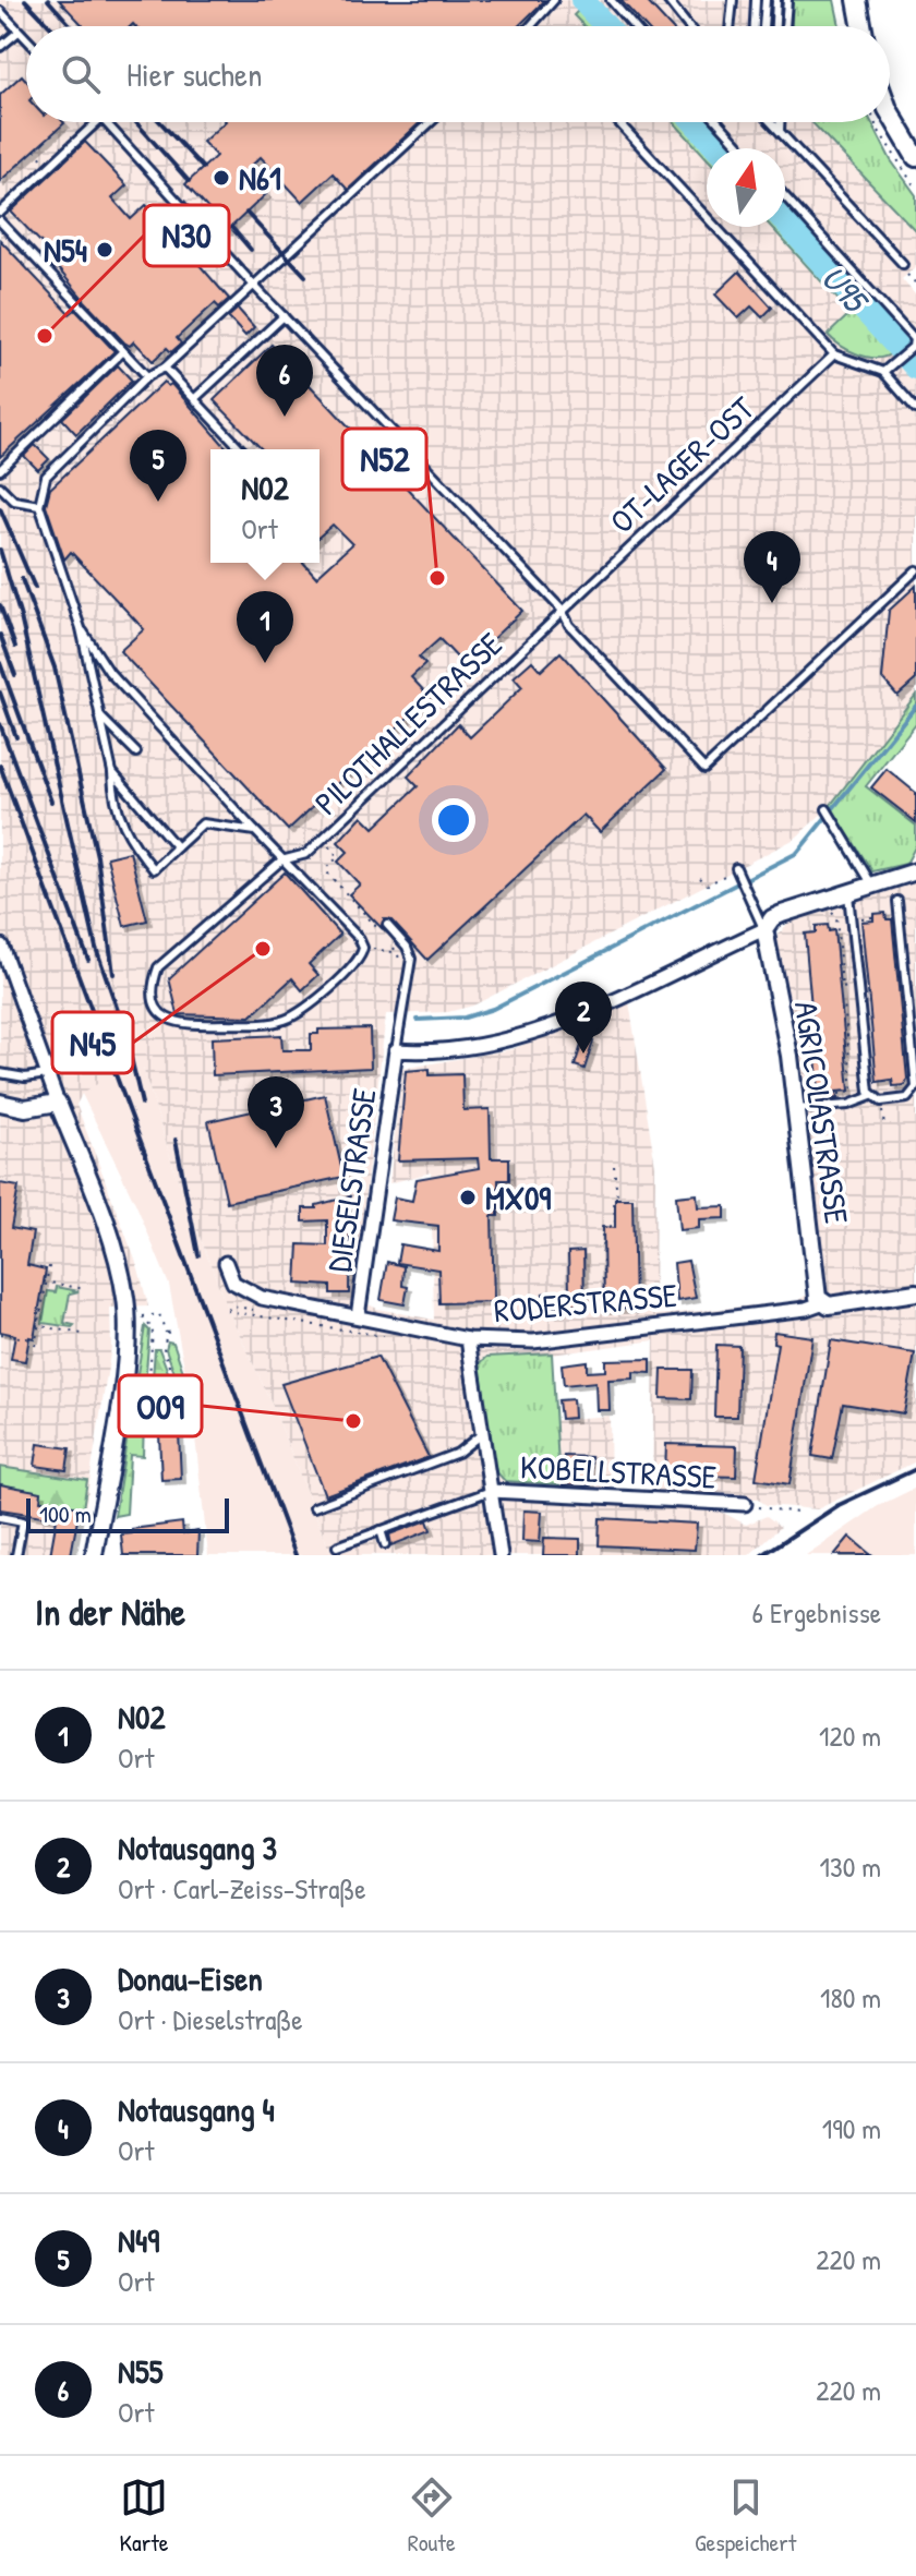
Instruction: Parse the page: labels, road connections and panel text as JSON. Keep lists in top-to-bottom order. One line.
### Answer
{"streets":{"street":["AGRICOLASTRASSE","DIESELSTRASSE","RODERSTRASSE","KOBELLSTRASSE"],"lane":["OT-LAGER-OST","PILOTHALLESTRASSE"]},"crossings":[["OT-LAGER-OST","PILOTHALLESTRASSE"],["AGRICOLASTRASSE","RODERSTRASSE"],["DIESELSTRASSE","RODERSTRASSE"]],"water":["U95"],"places":["N61","N54","N30","N52","N45","MX09","O09"],"scale_bar":"100 m","north":"top","page":{"search":"Hier suchen","pins":["6","5","4","1","2","3"],"popup":["N02","Ort"],"scale":"100 m","heading":["In der Nähe","6 Ergebnisse"],"list":[{"mark":"1","name":"N02","note":"Ort","value":"120 m"},{"mark":"2","name":"Notausgang 3","note":"Ort · Carl-Zeiss-Straße","value":"130 m"},{"mark":"3","name":"Donau-Eisen","note":"Ort · Dieselstraße","value":"180 m"},{"mark":"4","name":"Notausgang 4","note":"Ort","value":"190 m"},{"mark":"5","name":"N49","note":"Ort","value":"220 m"},{"mark":"6","name":"N55","note":"Ort","value":"220 m"}],"nav":["Karte","Route","Gespeichert"]}}
